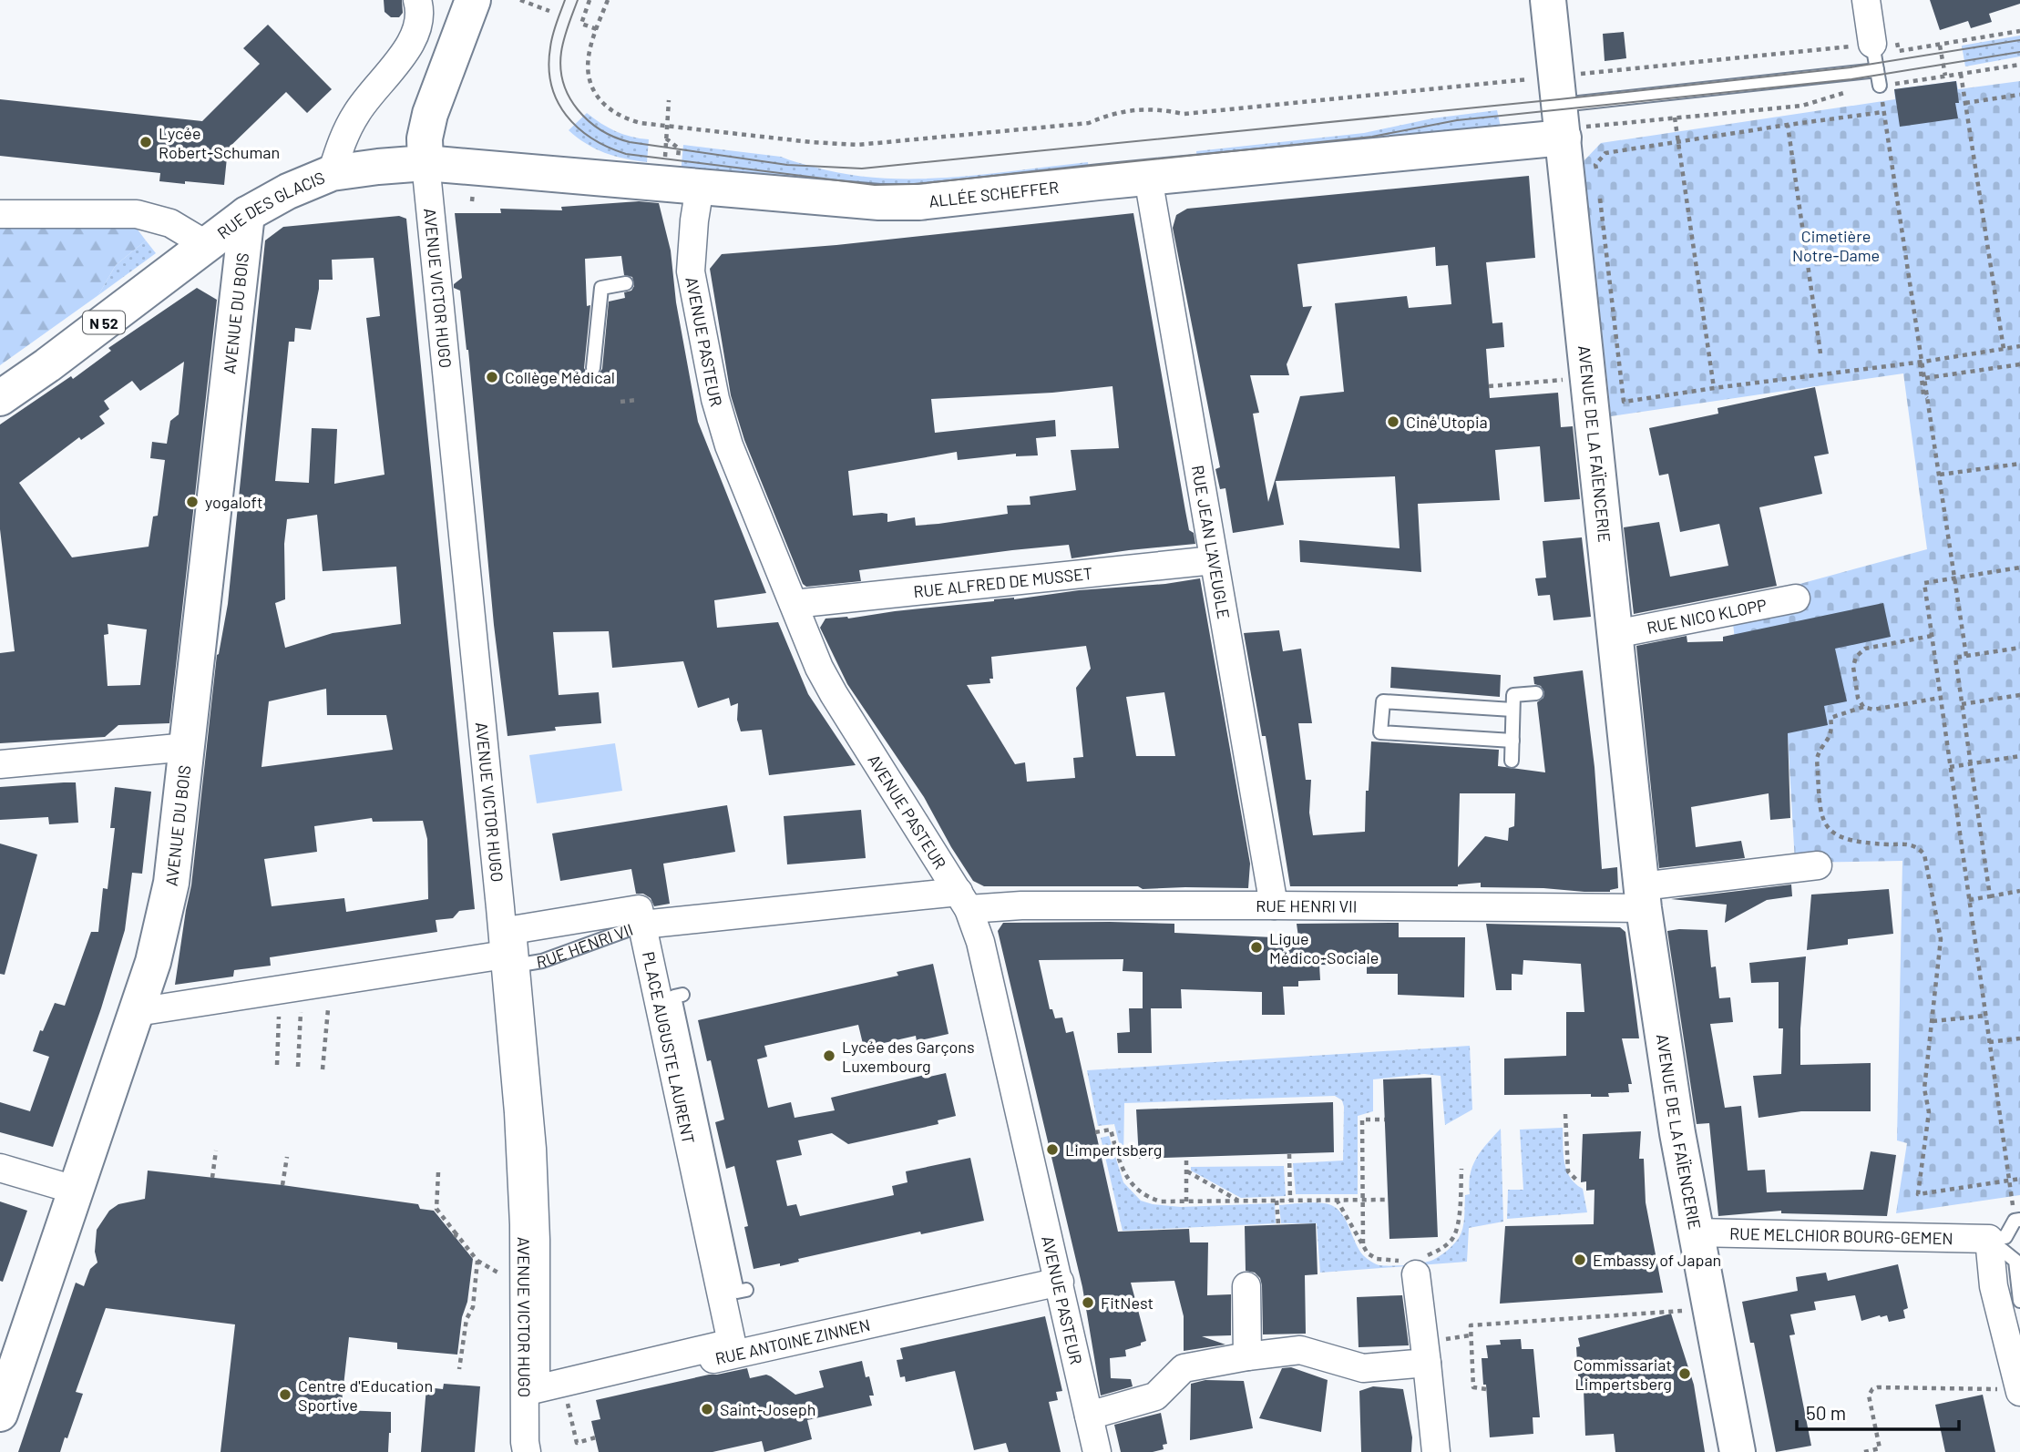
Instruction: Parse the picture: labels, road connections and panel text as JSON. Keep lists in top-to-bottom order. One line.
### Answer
{"streets":{"main road":["ALLÉE SCHEFFER","RUE DES GLACIS","AVENUE DU BOIS","N 52","AVENUE DE LA FAÏENCERIE"],"street":["AVENUE VICTOR HUGO","AVENUE PASTEUR","RUE JEAN L'AVEUGLE","RUE ALFRED DE MUSSET","RUE NICO KLOPP","RUE HENRI VII","PLACE AUGUSTE LAURENT","RUE MELCHIOR BOURG-GEMEN","RUE ANTOINE ZINNEN"]},"crossings":[["ALLÉE SCHEFFER","RUE DES GLACIS"],["ALLÉE SCHEFFER","AVENUE VICTOR HUGO"],["ALLÉE SCHEFFER","AVENUE PASTEUR"],["ALLÉE SCHEFFER","AVENUE DE LA FAÏENCERIE"],["ALLÉE SCHEFFER","RUE JEAN L'AVEUGLE"],["RUE DES GLACIS","AVENUE VICTOR HUGO"],["RUE DES GLACIS","AVENUE DU BOIS"],["AVENUE VICTOR HUGO","PLACE AUGUSTE LAURENT"],["AVENUE VICTOR HUGO","RUE ANTOINE ZINNEN"],["AVENUE PASTEUR","RUE ALFRED DE MUSSET"],["AVENUE PASTEUR","RUE HENRI VII"],["AVENUE PASTEUR","RUE ANTOINE ZINNEN"],["AVENUE DE LA FAÏENCERIE","RUE NICO KLOPP"],["AVENUE DE LA FAÏENCERIE","RUE HENRI VII"],["AVENUE DE LA FAÏENCERIE","RUE MELCHIOR BOURG-GEMEN"],["RUE JEAN L'AVEUGLE","RUE ALFRED DE MUSSET"],["RUE JEAN L'AVEUGLE","RUE HENRI VII"],["RUE HENRI VII","PLACE AUGUSTE LAURENT"]],"parks":["Cimetière Notre-Dame"],"places":["Lycée Robert-Schuman","Collège Médical","Ciné Utopia","yogaloft","Ligue Médico-Sociale","Lycée des Garçons Luxembourg","Limpertsberg","Embassy of Japan","FitNest","Commissariat Limpertsberg","Centre d'Education Sportive","Saint-Joseph"],"scale_bar":"50 m"}
